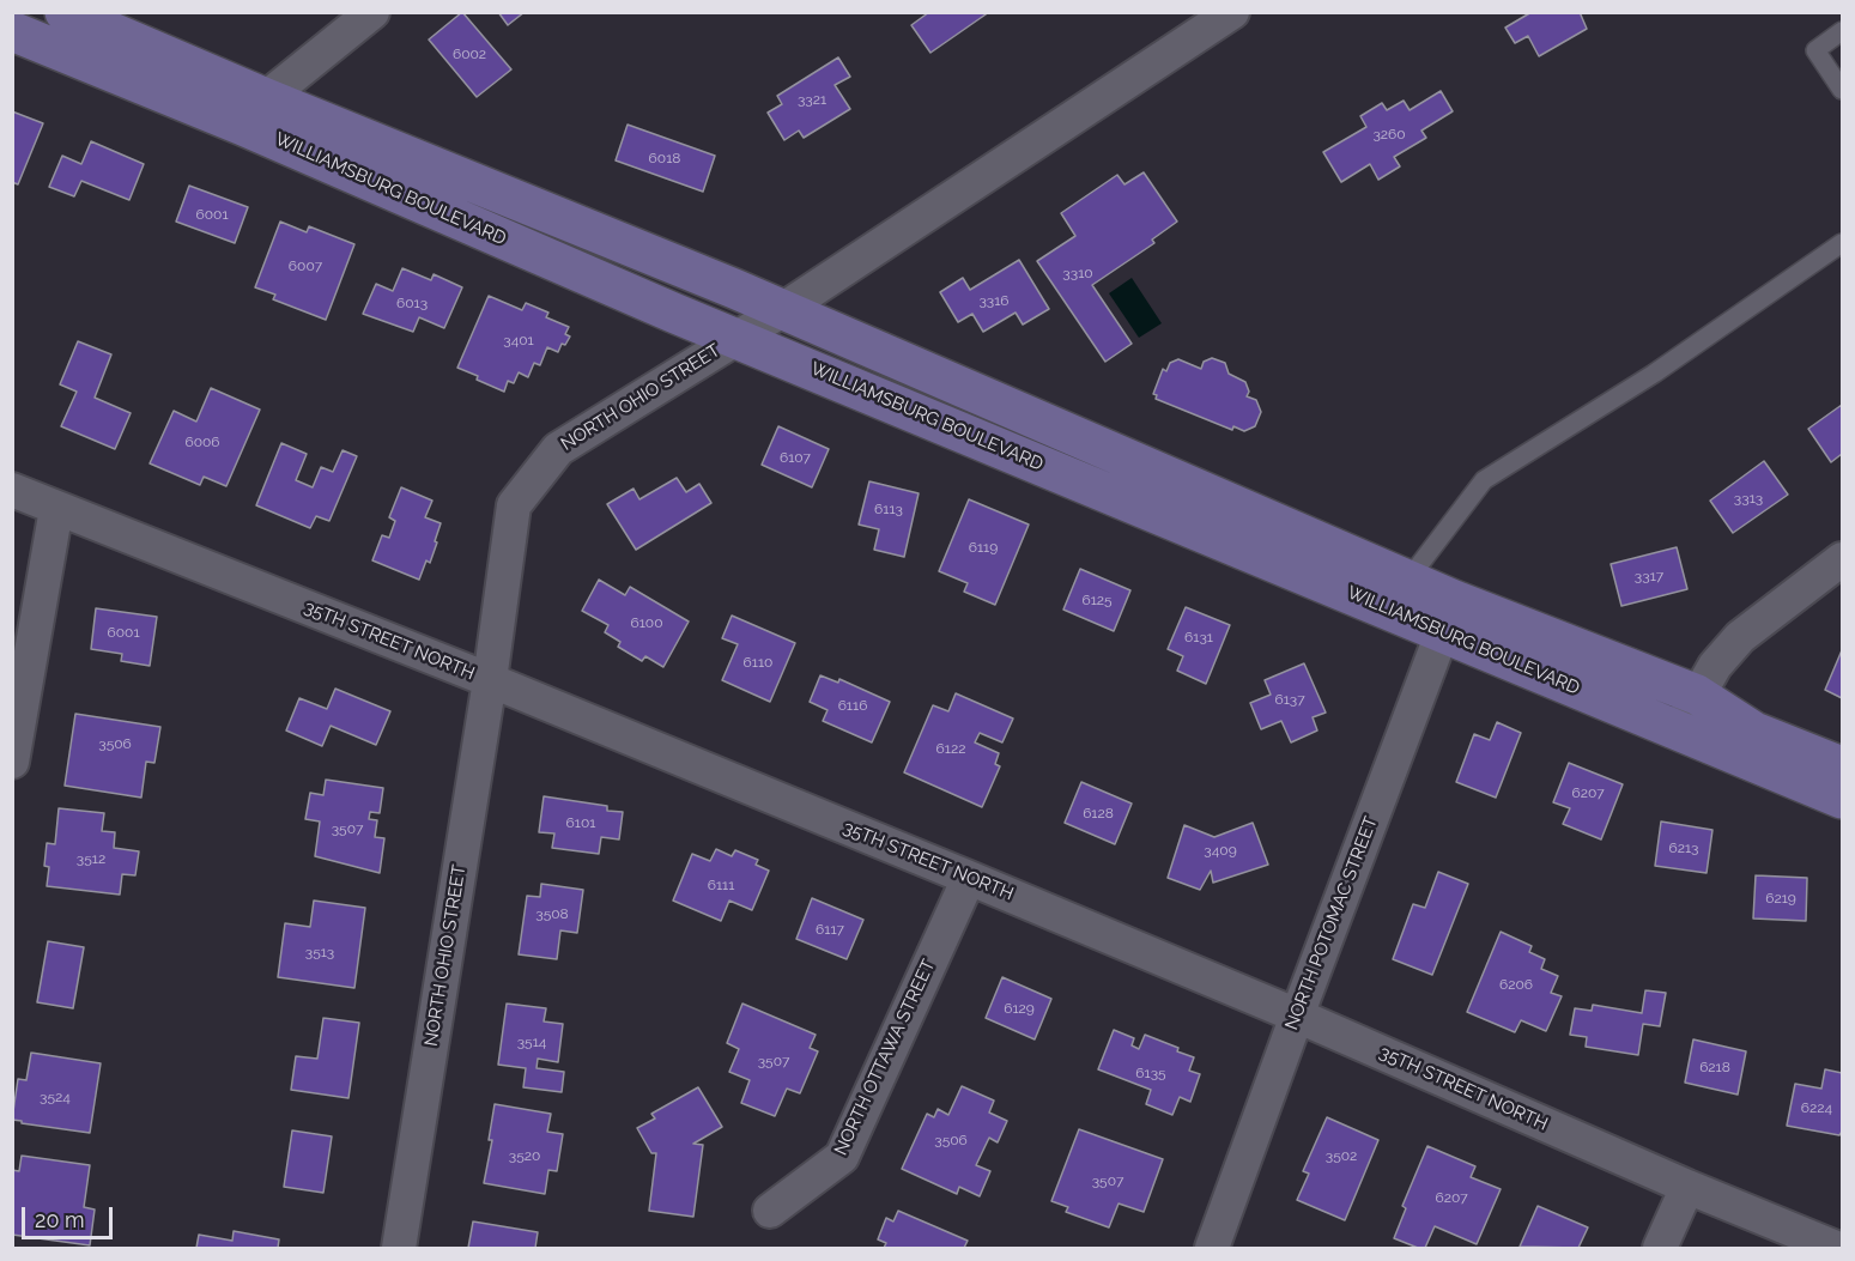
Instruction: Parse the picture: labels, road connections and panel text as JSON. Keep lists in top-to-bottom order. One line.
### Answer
{"streets":{"main road":["WILLIAMSBURG BOULEVARD"],"street":["NORTH OHIO STREET","35TH STREET NORTH","NORTH POTOMAC STREET","NORTH OTTAWA STREET"]},"crossings":[["WILLIAMSBURG BOULEVARD","NORTH OHIO STREET"],["WILLIAMSBURG BOULEVARD","NORTH POTOMAC STREET"],["NORTH OHIO STREET","35TH STREET NORTH"],["35TH STREET NORTH","NORTH POTOMAC STREET"],["35TH STREET NORTH","NORTH OTTAWA STREET"]],"house_numbers":["6002","3321","3260","6018","6001","6007","3310","3316","6013","3401","6006","6107","3313","6113","6119","3317","6125","6100","6001","6131","6110","6137","6116","3506","6122","6207","6128","6101","3507","6213","3409","3512","6111","6219","3508","6117","3513","6206","6129","3514","3507","6218","6135","3524","6224","3506","3520","3502","3507","6207"],"scale_bar":"20 m"}
